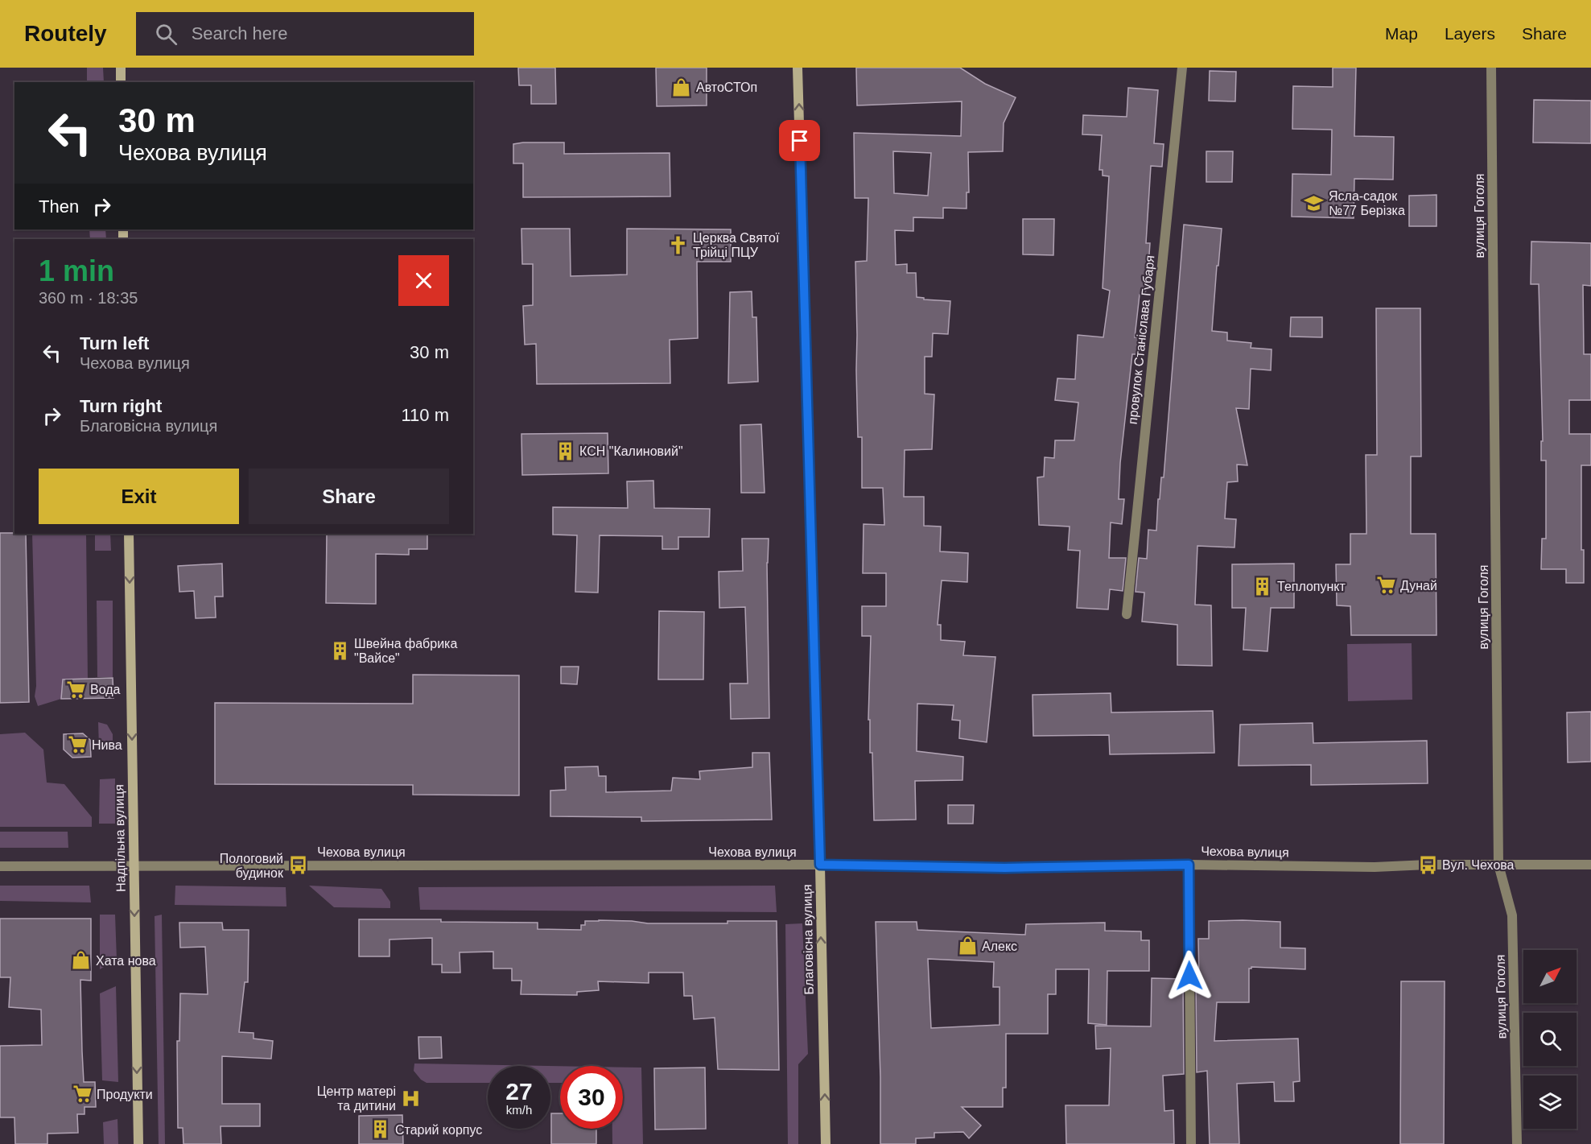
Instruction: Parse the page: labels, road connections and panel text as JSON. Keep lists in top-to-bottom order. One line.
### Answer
{"streets":{"main road":["Надпільна вулиця","Благовісна вулиця"],"street":["вулиця Гоголя","провулок Станіслава Губаря","Чехова вулиця"]},"crossings":[["вулиця Гоголя","Чехова вулиця"],["Надпільна вулиця","Чехова вулиця"],["Чехова вулиця","Благовісна вулиця"]],"one_way":["Надпільна вулиця","Благовісна вулиця"],"places":{"shop":["АвтоСТОп","Алекс","Хата нова"],"school or university":["Ясла-садок №77 Берізка"],"church":["Церква Святої Трійці ПЦУ"],"building":["КСН \"Калиновий\"","Теплопункт","Швейна фабрика \"Вайсе\"","Старий корпус"],"supermarket":["Дунай","Вода","Нива","Продукти"],"bus stop":["Вул. Чехова","Пологовий будинок"],"hospital":["Центр матері та дитини"]},"north":"top right","page":{"header":"Routely","search":"Search here","nav":["Map","Layers","Share"],"turn":["30 m","Чехова вулиця"],"then":"Then","heading":["1 min","360 m · 18:35"],"list":[{"name":"Turn left","note":"Чехова вулиця","value":"30 m"},{"name":"Turn right","note":"Благовісна вулиця","value":"110 m"}],"buttons":["Exit","Share"],"speed":"27 km/h","limit":"30"}}
